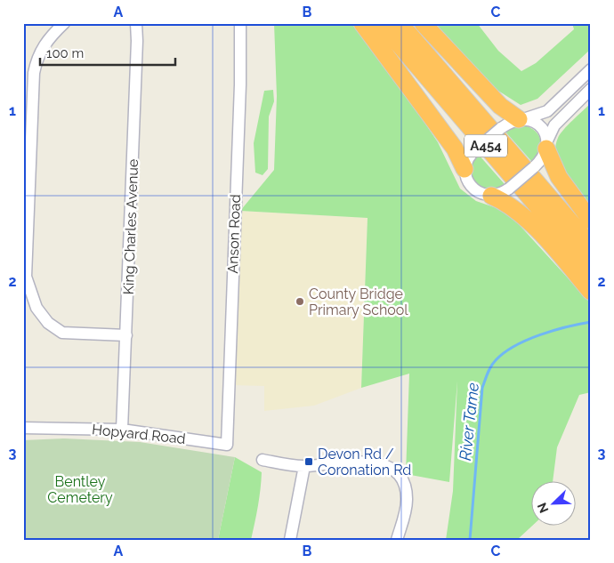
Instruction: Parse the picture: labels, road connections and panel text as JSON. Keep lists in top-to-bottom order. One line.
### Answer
{"streets":{"highway":["A454"],"street":["King Charles Avenue","Anson Road","Hopyard Road"]},"crossings":[["King Charles Avenue","Hopyard Road"],["Anson Road","Hopyard Road"]],"water":["River Tame"],"parks":["Bentley Cemetery"],"places":{"other":["County Bridge Primary School"],"transit":["Devon Rd / Coronation Rd"]},"scale_bar":"100 m","north":"bottom left","grid":{"columns":["A","B","C"],"rows":["1","2","3"]}}
